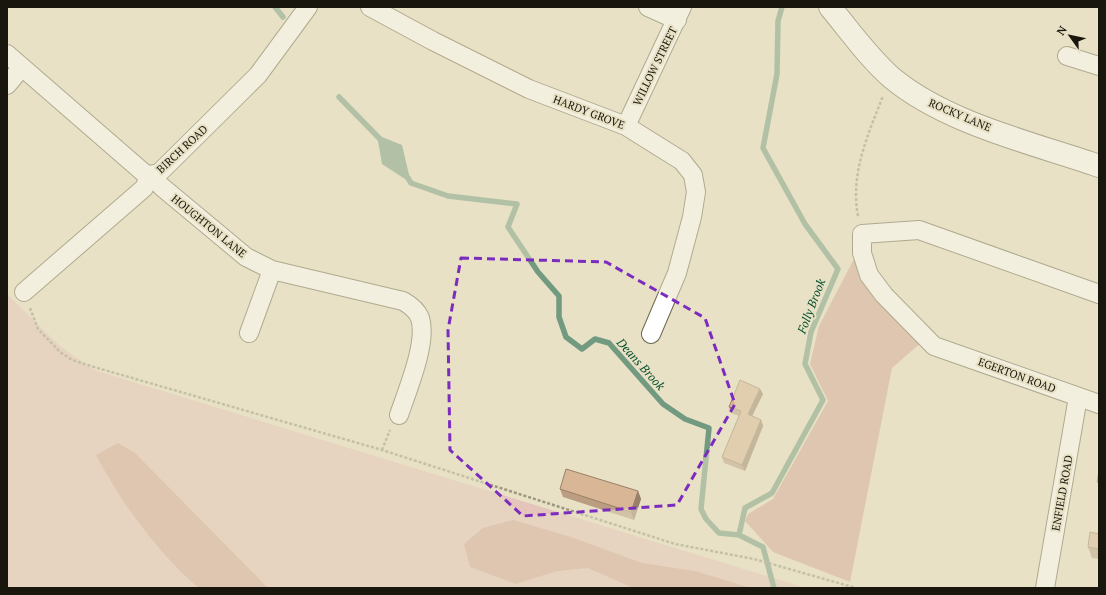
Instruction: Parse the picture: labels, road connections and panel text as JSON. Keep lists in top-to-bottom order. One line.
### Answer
{"streets":{"main road":["ROCKY LANE"],"street":["WILLOW STREET","HARDY GROVE","BIRCH ROAD","HOUGHTON LANE","EGERTON ROAD","ENFIELD ROAD"]},"crossings":[["WILLOW STREET","HARDY GROVE"],["BIRCH ROAD","HOUGHTON LANE"],["EGERTON ROAD","ENFIELD ROAD"]],"water":["Folly Brook","Deans Brook"],"north":"top left"}
